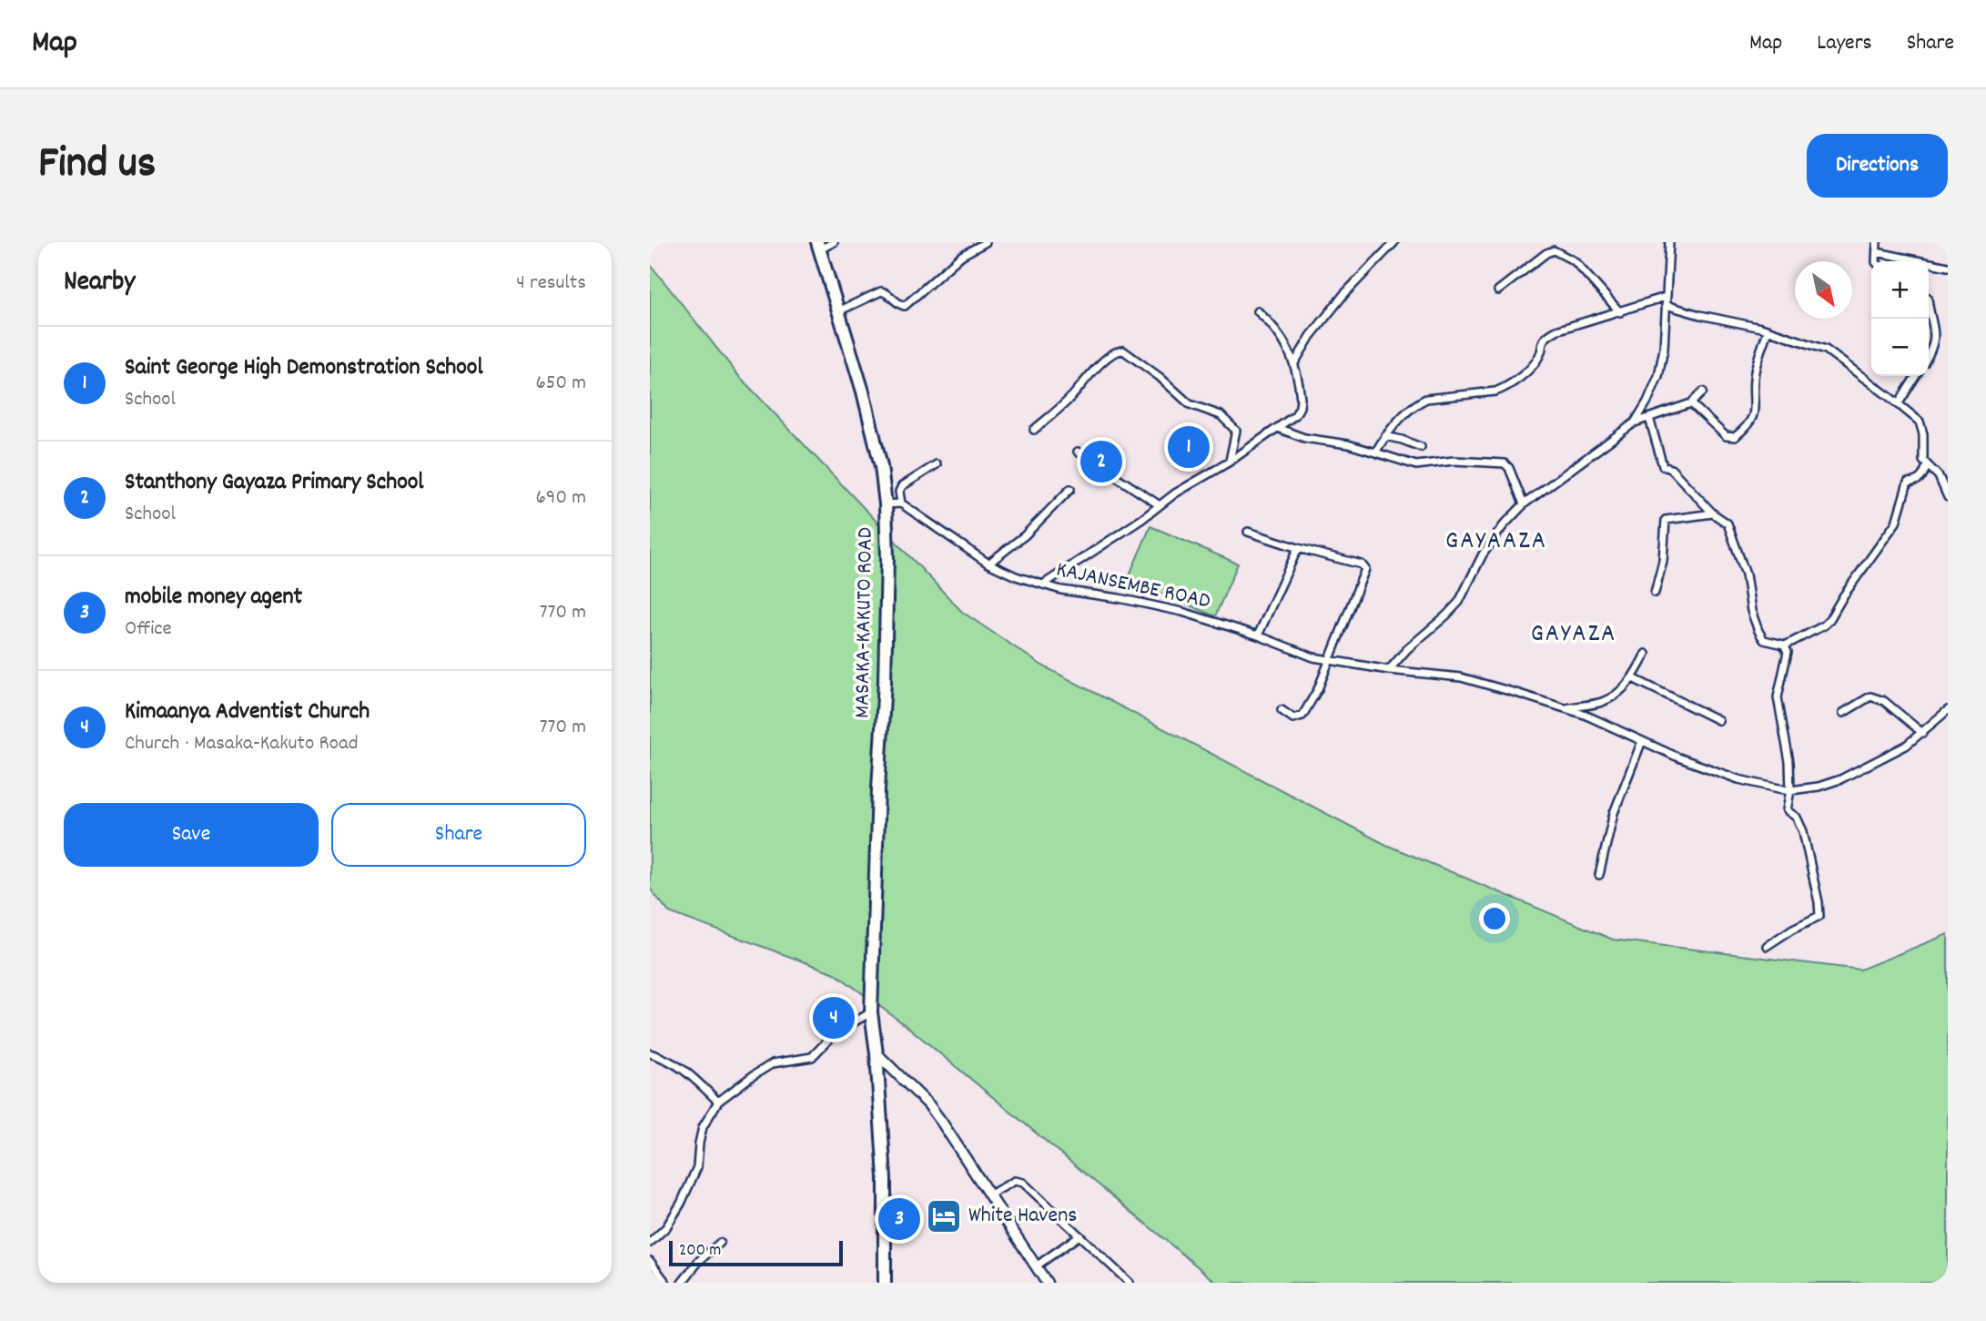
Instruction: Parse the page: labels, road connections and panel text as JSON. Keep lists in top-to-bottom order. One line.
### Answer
{"streets":{"highway":["MASAKA-KAKUTO ROAD"],"street":["KAJANSEMBE ROAD"]},"districts":["GAYAAZA","GAYAZA"],"places":{"hotel":["White Havens"]},"scale_bar":"200 m","north":"bottom right","page":{"header":"Map","nav":["Map","Layers","Share"],"title":"Find us","buttons":["Directions",["Save","Share"]],"heading":["Nearby","4 results"],"map_buttons":["+","−"],"list":[{"mark":"1","name":"Saint George High Demonstration School","note":"School","value":"650 m"},{"mark":"2","name":"Stanthony Gayaza Primary School","note":"School","value":"690 m"},{"mark":"3","name":"mobile money agent","note":"Office","value":"770 m"},{"mark":"4","name":"Kimaanya Adventist Church","note":"Church · Masaka-Kakuto Road","value":"770 m"}],"pins":["1","2","4","3"],"scale":"200 m"}}
